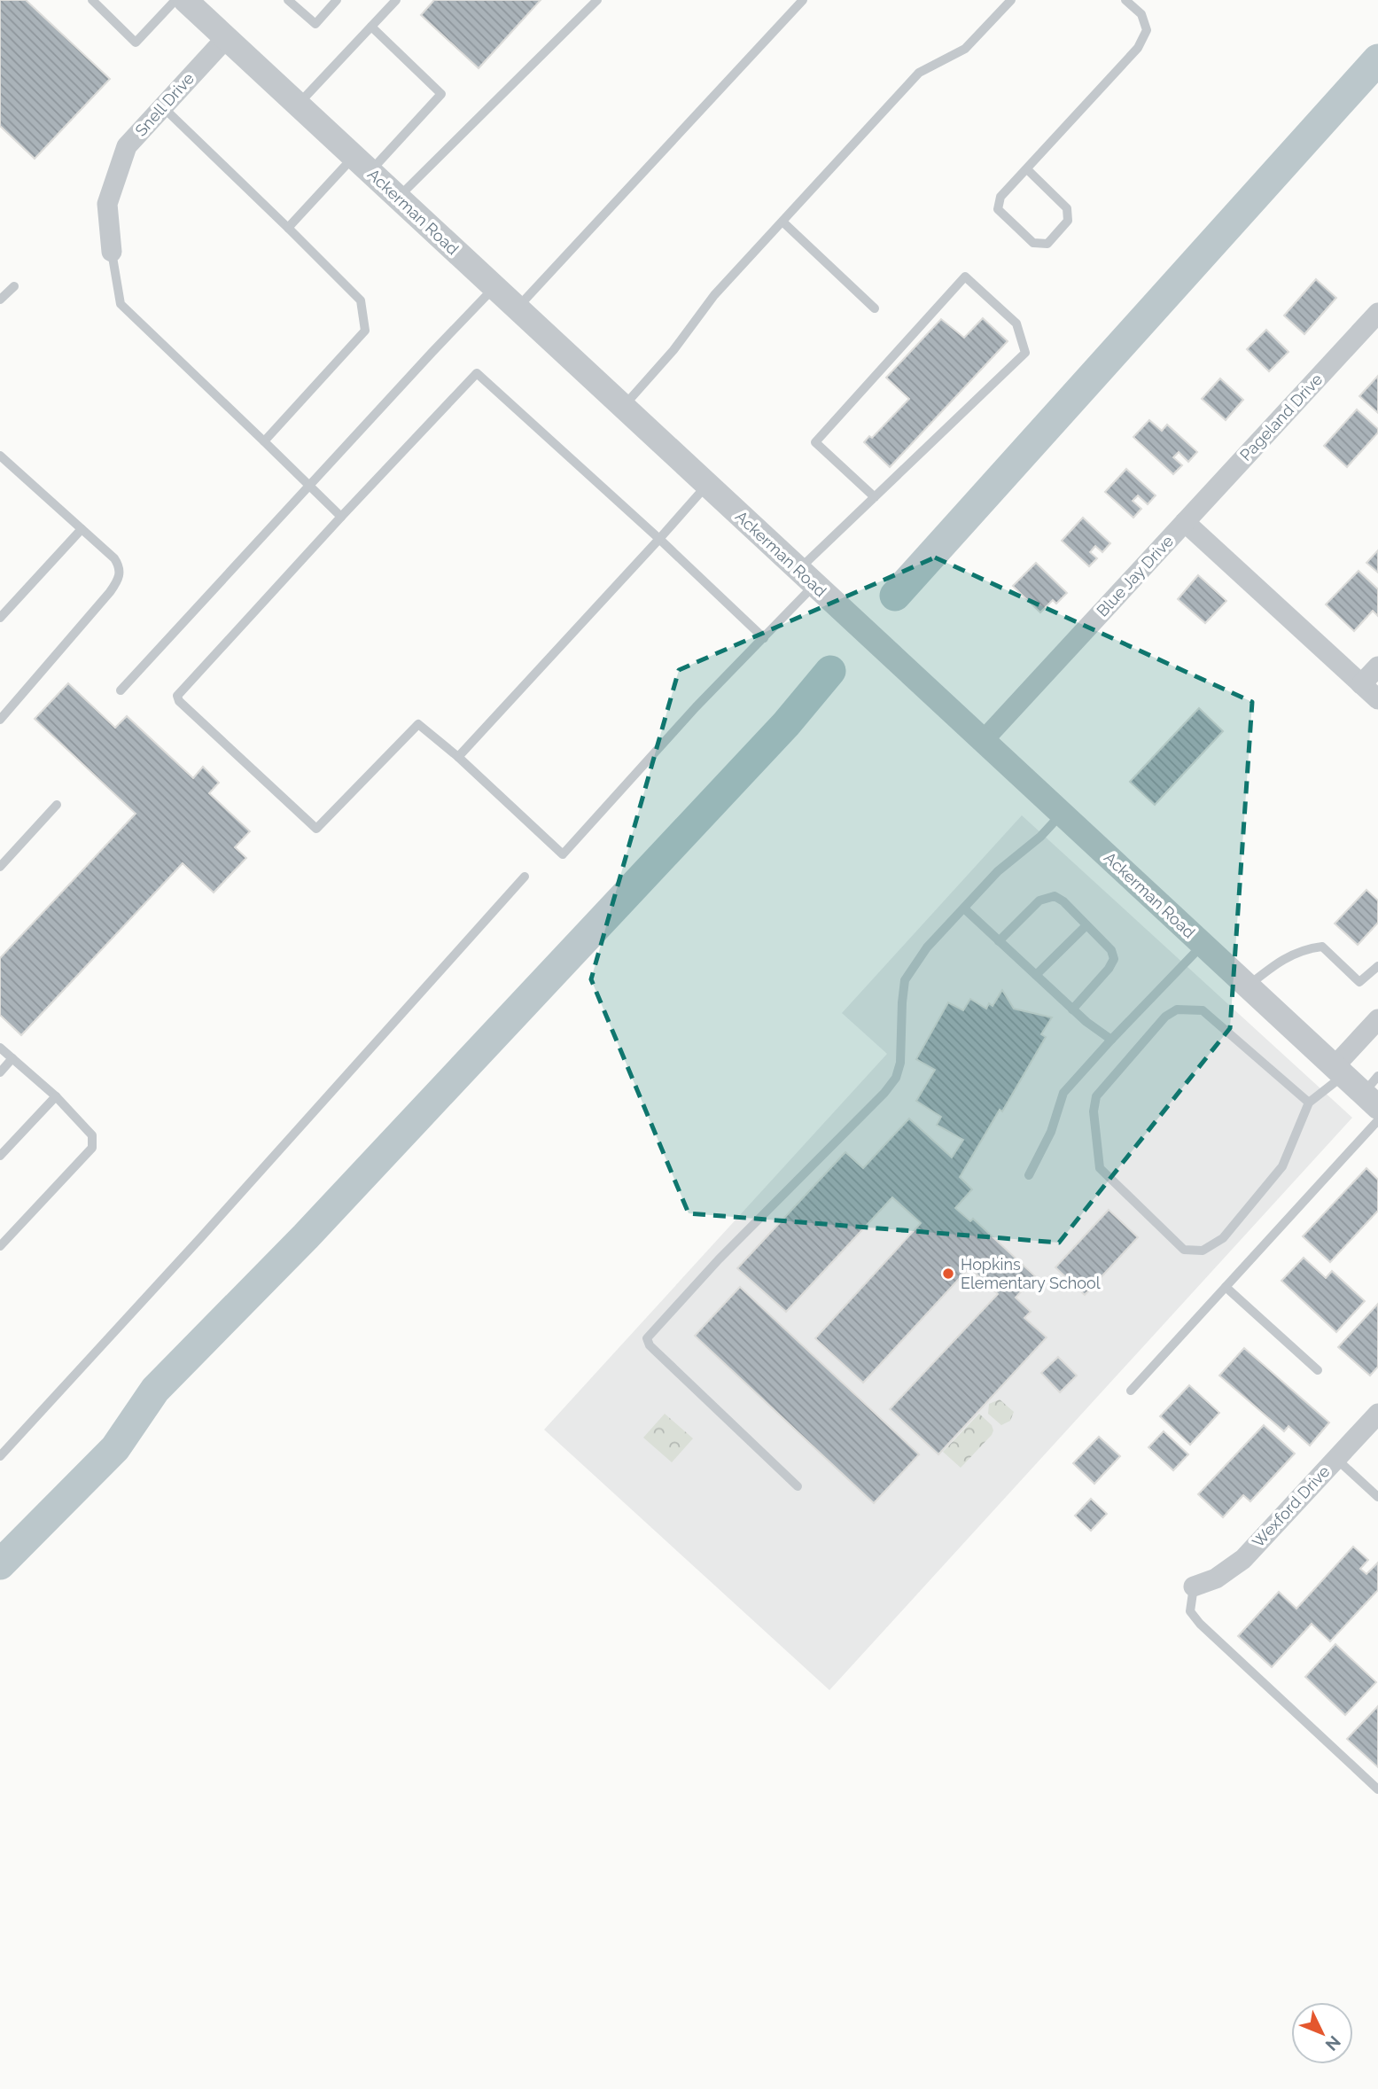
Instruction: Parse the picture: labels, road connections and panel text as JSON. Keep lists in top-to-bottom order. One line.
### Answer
{"streets":{"street":["Snell Drive","Ackerman Road","Pageland Drive","Blue Jay Drive","Wexford Drive"]},"crossings":[["Snell Drive","Ackerman Road"],["Ackerman Road","Blue Jay Drive"],["Pageland Drive","Blue Jay Drive"]],"places":["Hopkins Elementary School"],"north":"bottom right"}
